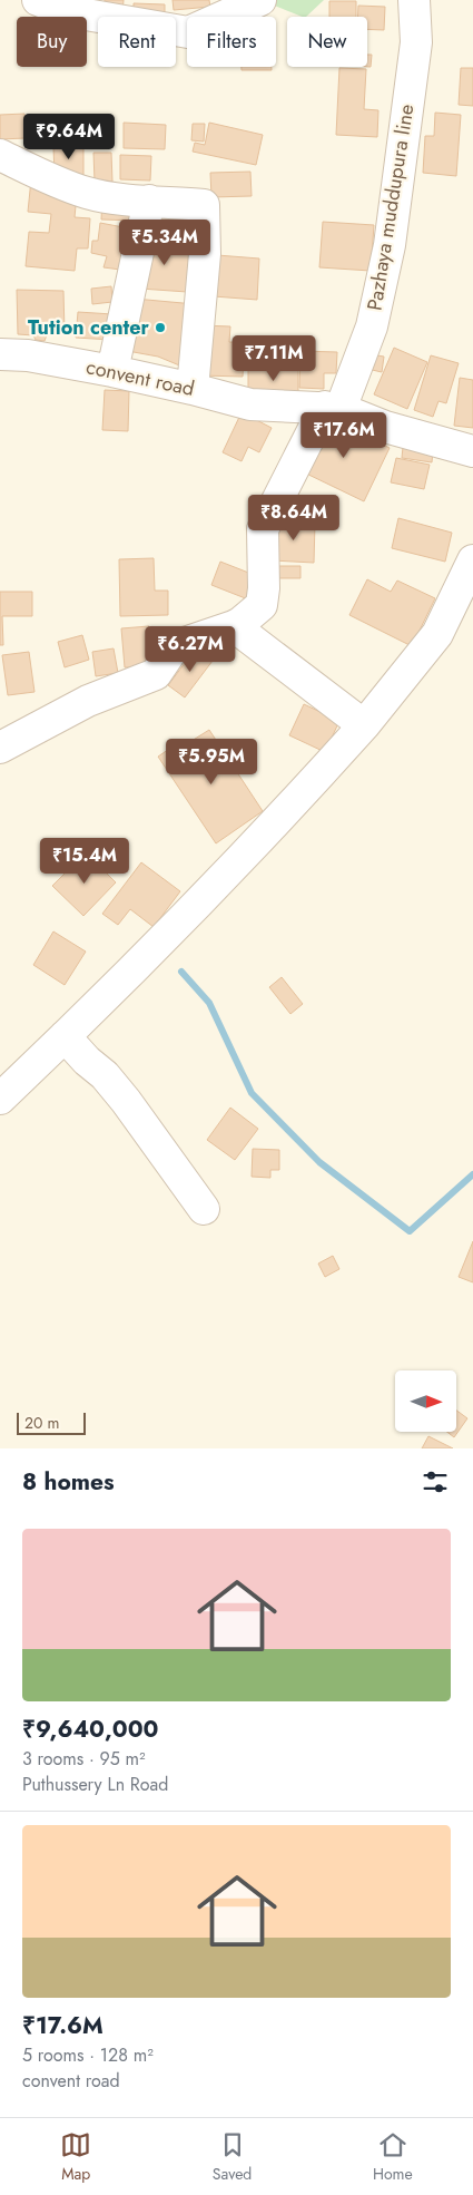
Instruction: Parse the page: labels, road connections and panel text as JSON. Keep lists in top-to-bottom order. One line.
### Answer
{"streets":{"street":["Pazhaya muddupura line","convent road"]},"crossings":[["Pazhaya muddupura line","convent road"]],"places":["Tution center"],"scale_bar":"20 m","north":"right","page":{"chip":["Buy","Rent","Filters","New"],"price":["₹9.64M","₹5.34M","₹7.11M","₹17.6M","₹8.64M","₹6.27M","₹5.95M","₹15.4M"],"scale":"20 m","heading":"8 homes","list":[{"name":"₹9,640,000","note":"3 rooms · 95 m² · Puthussery Ln Road"},{"name":"₹17.6M","note":"5 rooms · 128 m² · convent road"}],"tabs":["Map","Saved","Home"]}}
